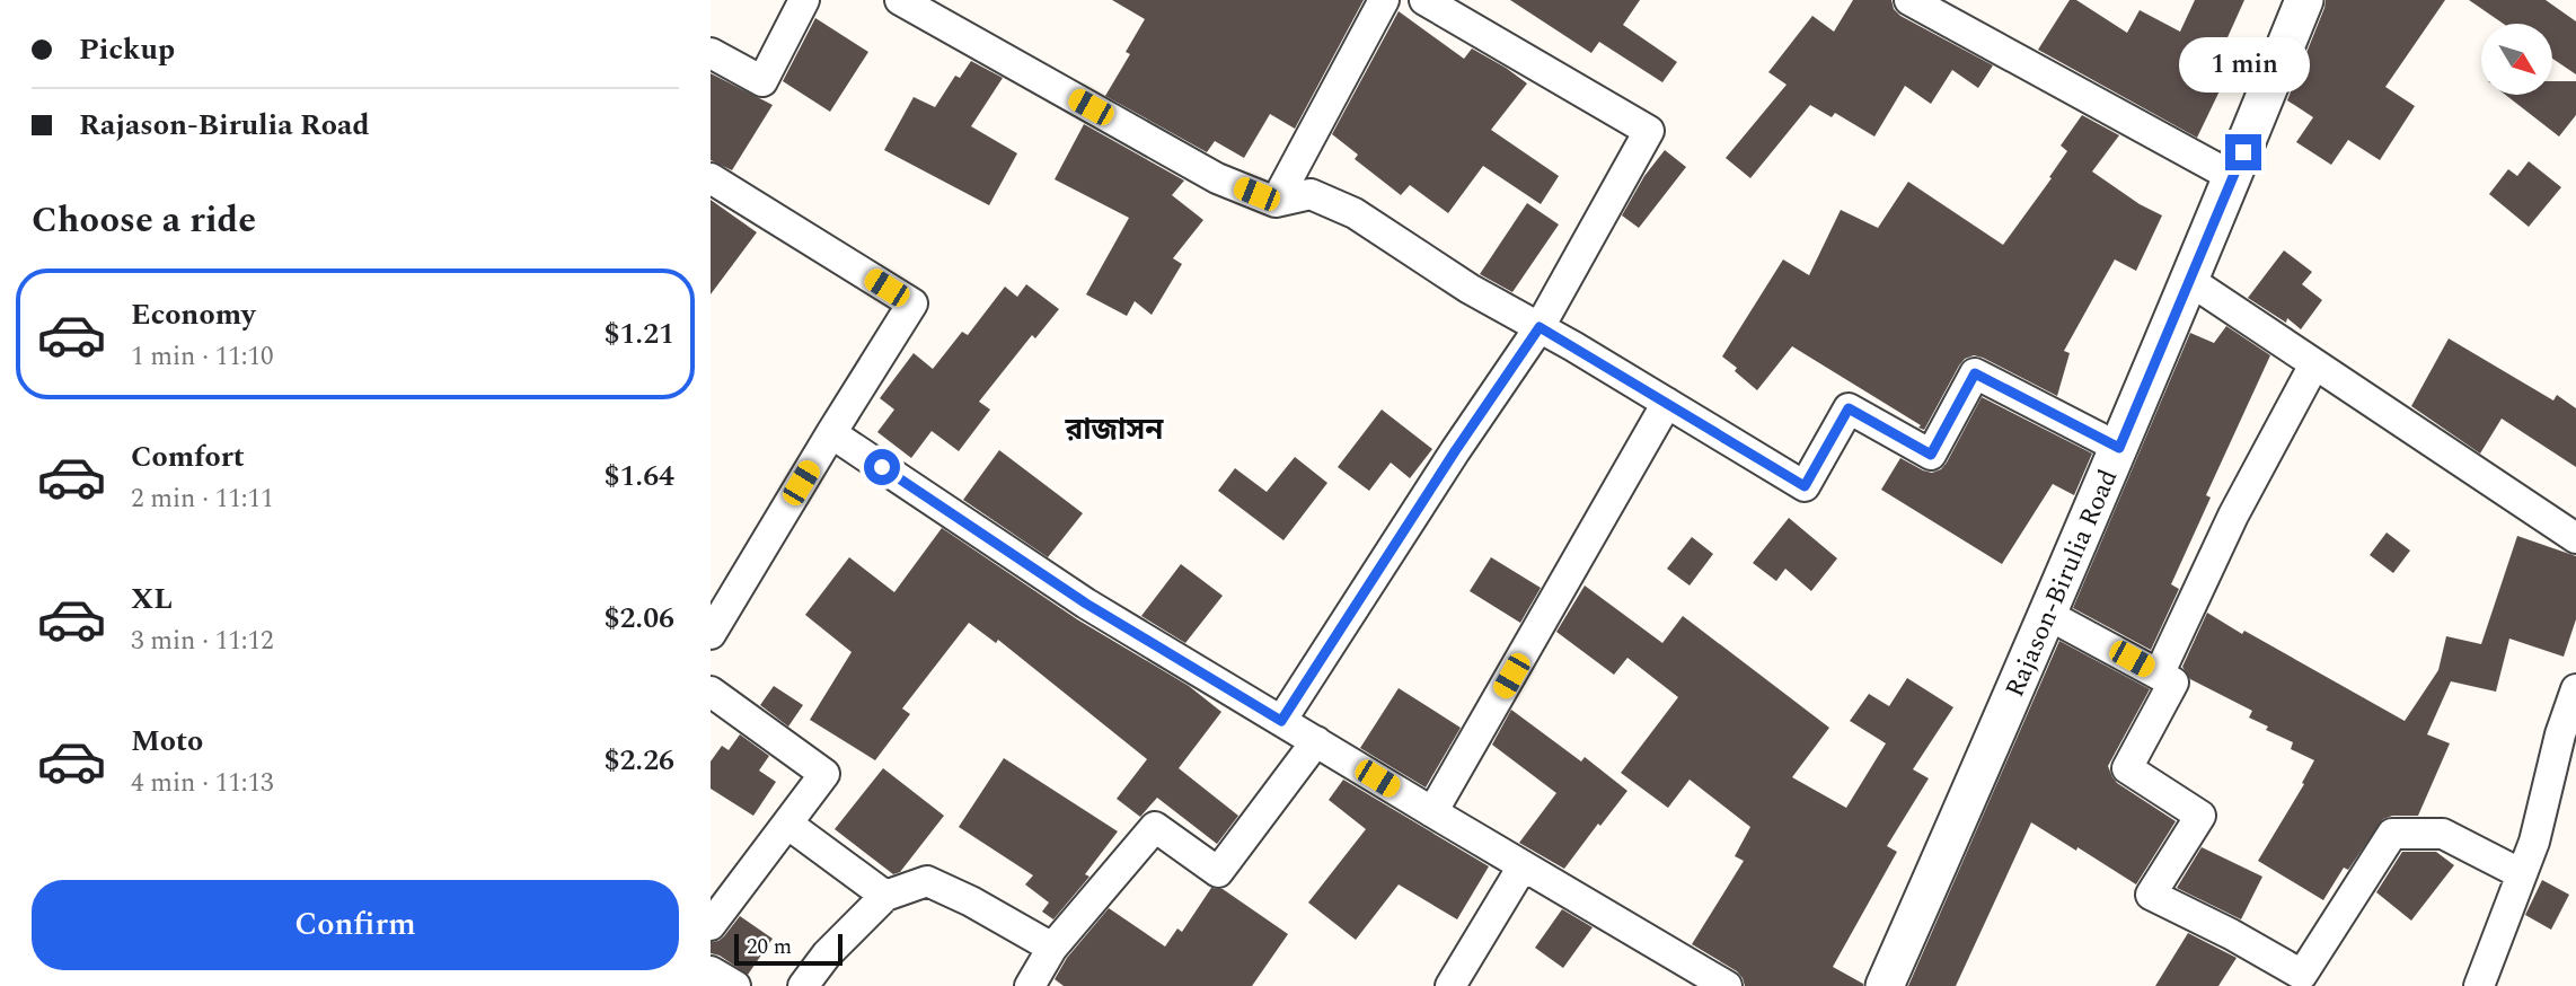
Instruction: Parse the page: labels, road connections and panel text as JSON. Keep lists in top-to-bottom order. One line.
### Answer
{"streets":{"street":["Rajason-Birulia Road"]},"districts":["রাজাসন"],"scale_bar":"20 m","north":"bottom right","page":{"banner":["Pickup","Rajason-Birulia Road"],"bubble":"1 min","heading":"Choose a ride","list":[{"name":"Economy","note":"1 min · 11:10","value":"$1.21"},{"name":"Comfort","note":"2 min · 11:11","value":"$1.64"},{"name":"XL","note":"3 min · 11:12","value":"$2.06"},{"name":"Moto","note":"4 min · 11:13","value":"$2.26"}],"buttons":"Confirm","scale":"20 m"}}
